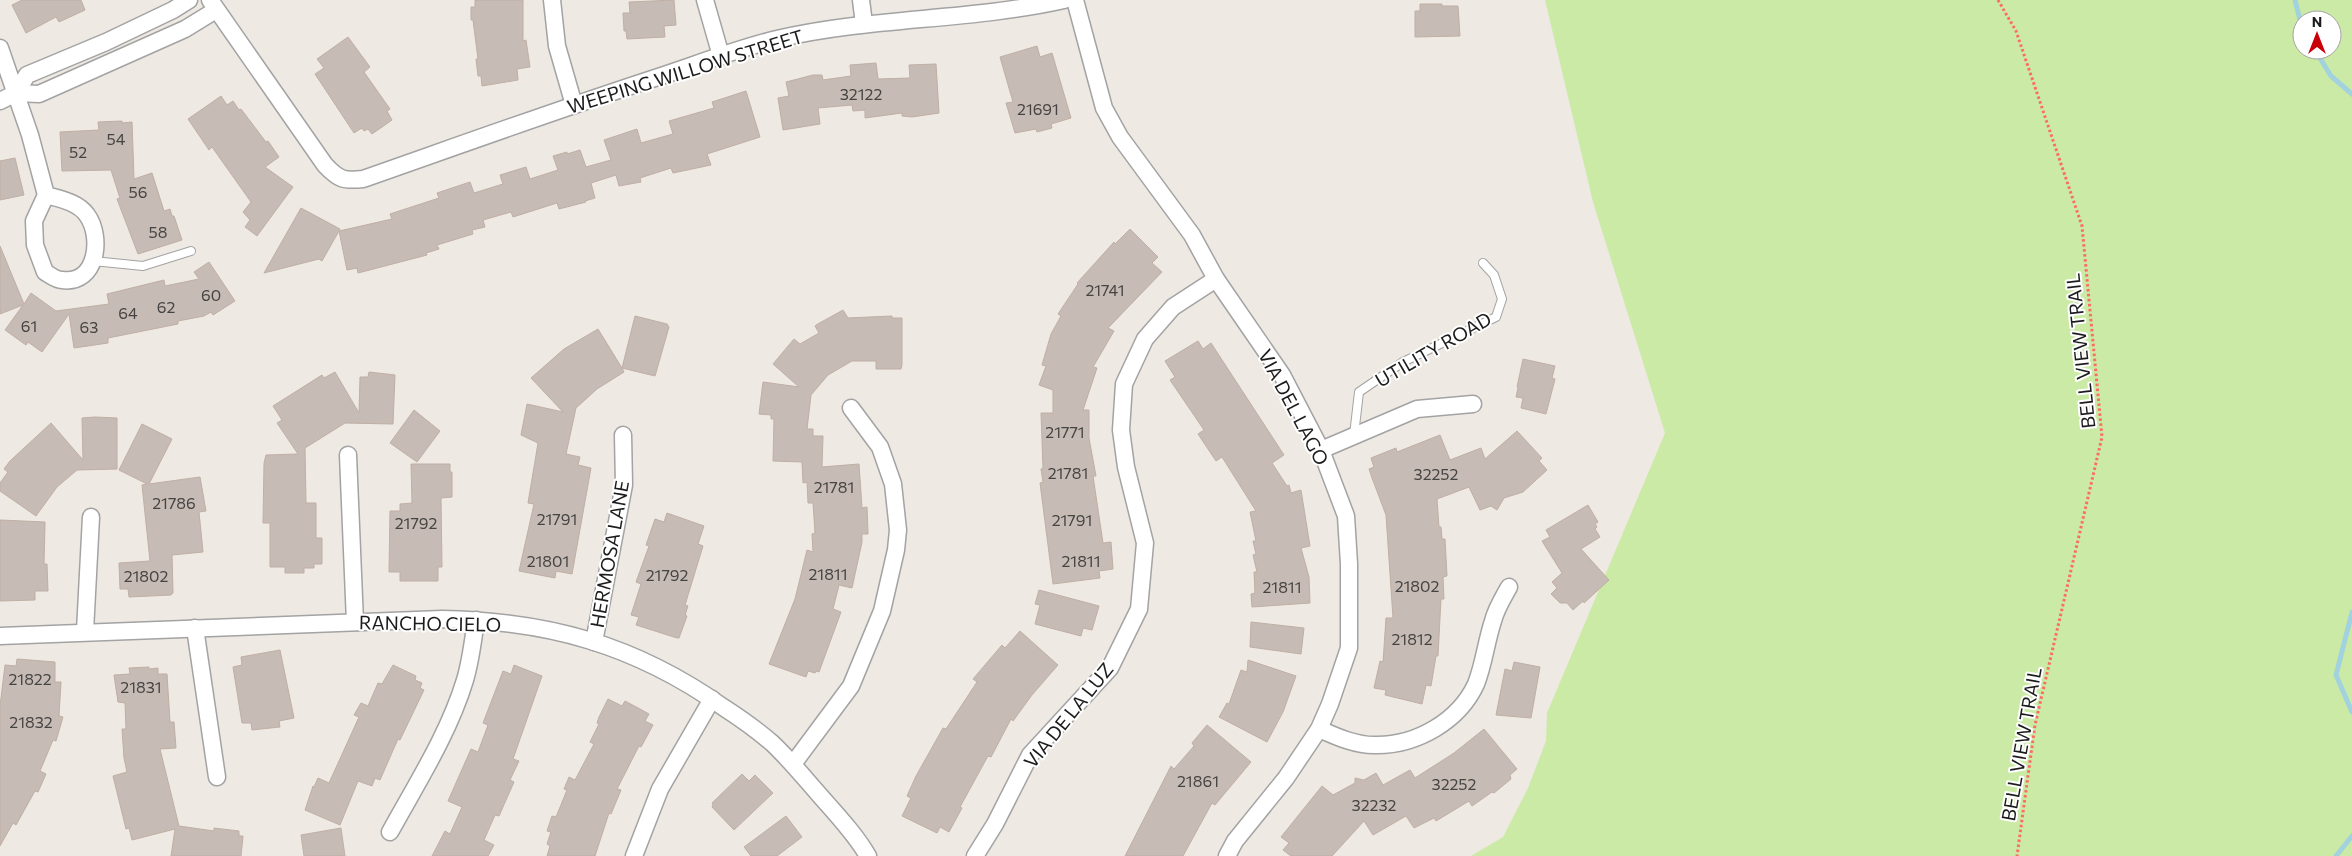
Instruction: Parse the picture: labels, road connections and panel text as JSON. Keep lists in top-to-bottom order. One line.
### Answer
{"streets":{"street":["WEEPING WILLOW STREET","VIA DEL LAGO","HERMOSA LANE","RANCHO CIELO","VIA DE LA LUZ"],"lane":["UTILITY ROAD"],"path":["BELL VIEW TRAIL"]},"crossings":[["VIA DEL LAGO","VIA DE LA LUZ"],["HERMOSA LANE","RANCHO CIELO"]],"house_numbers":["32122","21691","54","52","56","58","21741","60","62","64","61","63","21771","21781","32252","21781","21786","21791","21791","21792","21801","21811","21811","21792","21802","21802","21811","21812","21822","21831","21832","21861","32252","32232"],"north":"top"}
